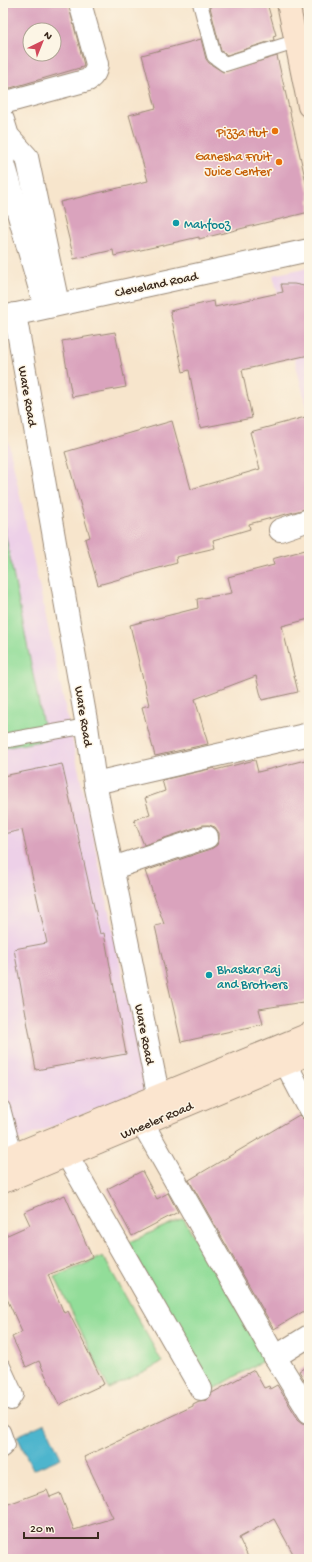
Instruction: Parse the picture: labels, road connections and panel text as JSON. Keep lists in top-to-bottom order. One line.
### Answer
{"streets":{"main road":["Wheeler Road"],"street":["Cleveland Road","Ware Road"]},"crossings":[["Cleveland Road","Ware Road"],["Ware Road","Wheeler Road"]],"places":["Pizza Hut","Ganesha Fruit Juice Center","Mahfooz","Bhaskar Raj and Brothers"],"scale_bar":"20 m","north":"top right"}
